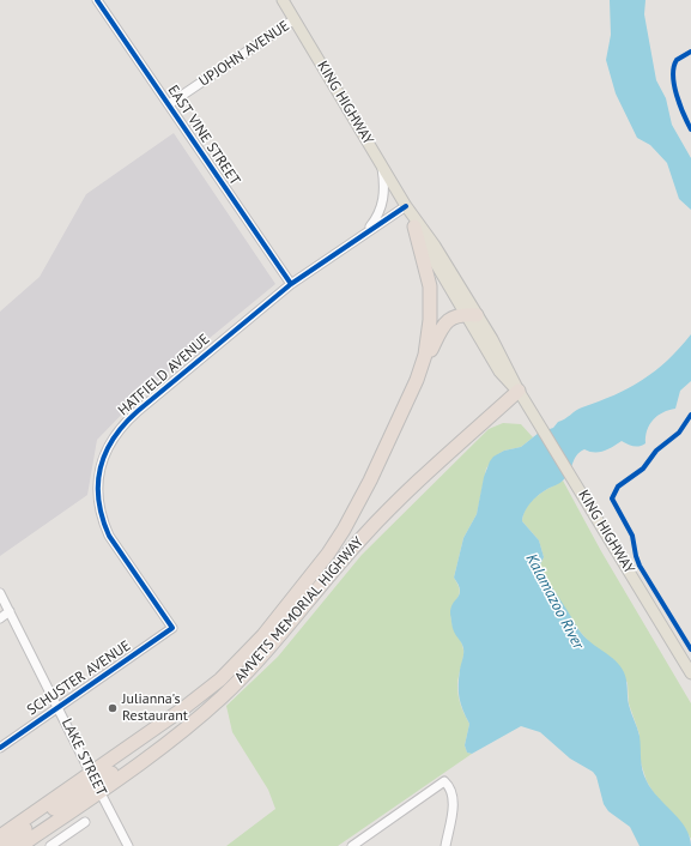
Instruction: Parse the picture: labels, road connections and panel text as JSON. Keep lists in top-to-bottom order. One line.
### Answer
{"streets":{"highway":["AMVETS MEMORIAL HIGHWAY"],"main road":["KING HIGHWAY"],"street":["UPJOHN AVENUE","EAST VINE STREET","HATFIELD AVENUE","SCHUSTER AVENUE","LAKE STREET"]},"crossings":[["UPJOHN AVENUE","KING HIGHWAY"],["UPJOHN AVENUE","EAST VINE STREET"],["KING HIGHWAY","HATFIELD AVENUE"],["KING HIGHWAY","AMVETS MEMORIAL HIGHWAY"],["EAST VINE STREET","HATFIELD AVENUE"],["HATFIELD AVENUE","SCHUSTER AVENUE"],["AMVETS MEMORIAL HIGHWAY","LAKE STREET"],["SCHUSTER AVENUE","LAKE STREET"]],"water":["Kalamazoo River"],"places":["Julianna's Restaurant"]}
